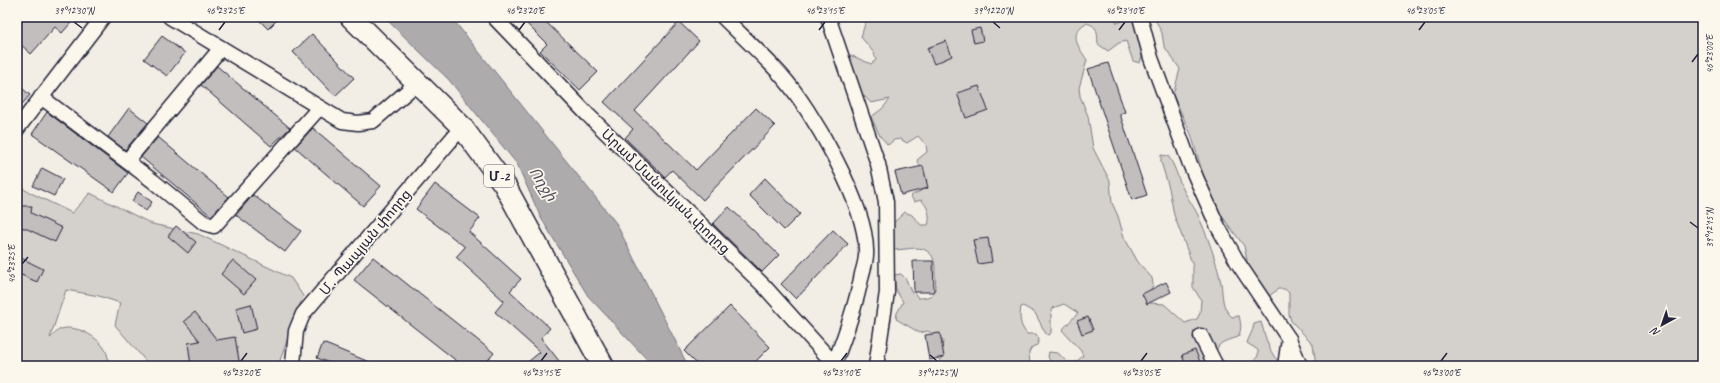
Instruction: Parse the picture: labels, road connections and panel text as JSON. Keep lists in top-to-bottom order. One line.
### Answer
{"streets":{"highway":["Մ-2"],"street":["Արամ Մանուկյան փողոց","Մ․ Պապյան փողոց"]},"crossings":[["Մ-2","Մ․ Պապյան փողոց"]],"water":["Ողջի"],"north":"bottom left","coordinates":["39°12'30\"N","46°23'25\"E","46°23'20\"E","46°23'15\"E","39°12'20\"N","46°23'10\"E","46°23'05\"E","46°23'00\"E","39°12'15\"N","39°12'25\"N"]}
